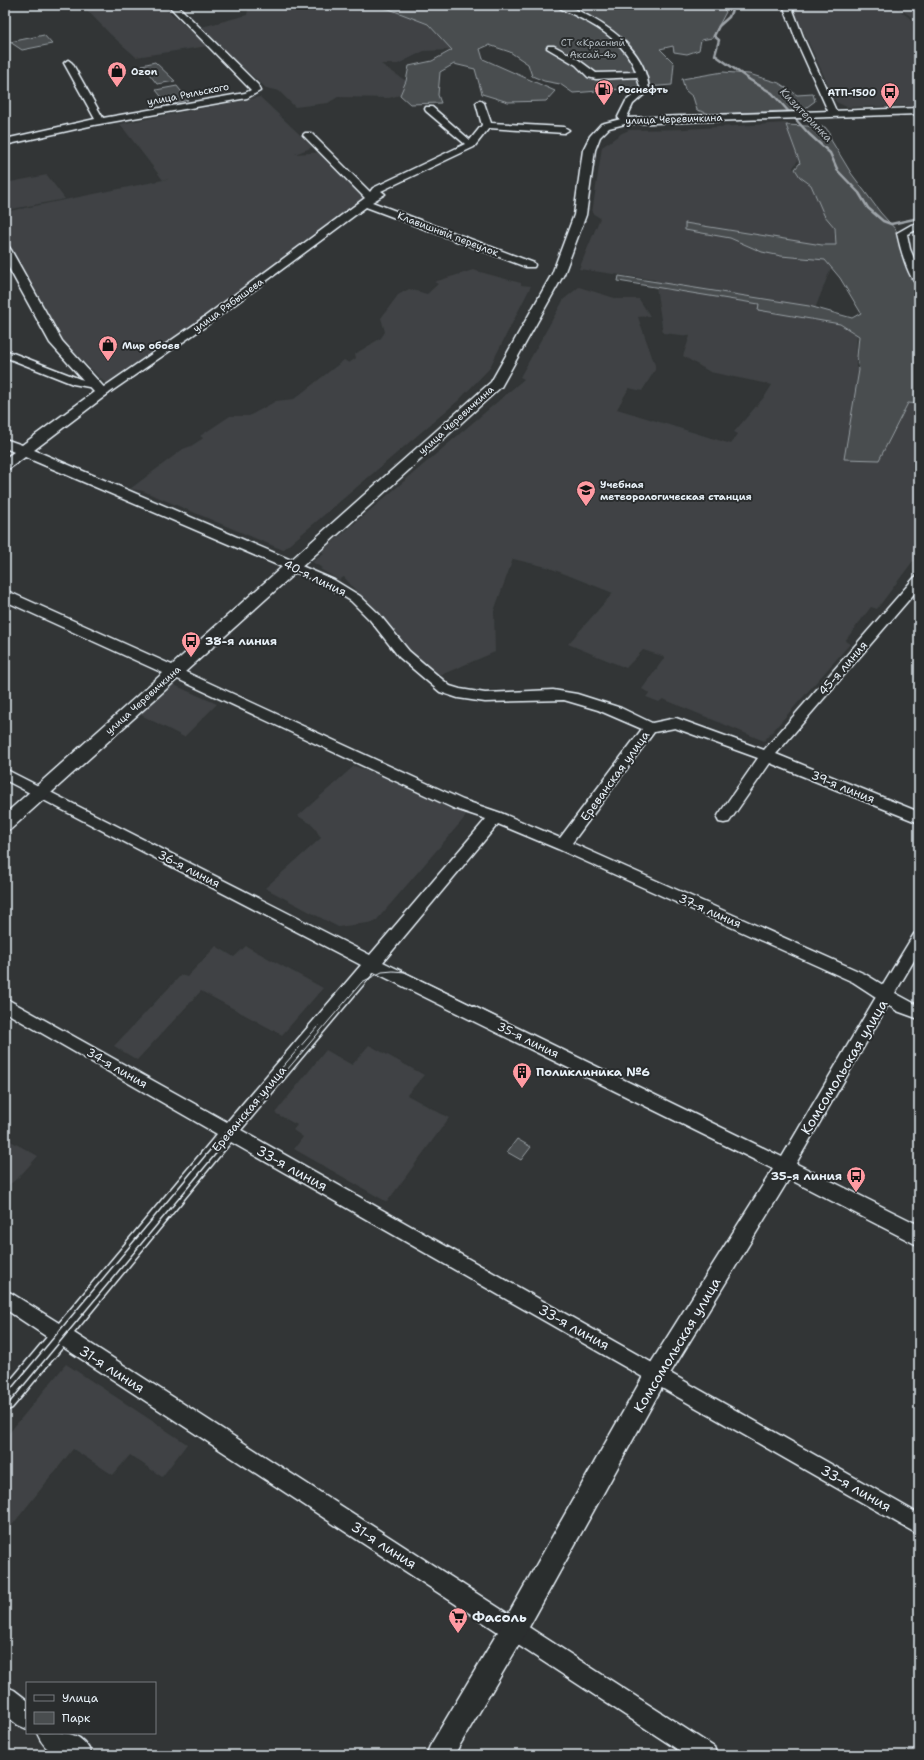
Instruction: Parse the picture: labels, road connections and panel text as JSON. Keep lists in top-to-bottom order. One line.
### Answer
{"streets":{"street":["улица Рыльского","улица Черевичкина","Клавишный переулок","улица Рябышева","40-я линия","45-я линия","Ереванская улица","39-я линия","36-я линия","37-я линия","35-я линия","Комсомольская улица","34-я линия","33-я линия","31-я линия"]},"crossings":[["улица Черевичкина","40-я линия"],["улица Черевичкина","36-я линия"],["Клавишный переулок","улица Рябышева"],["улица Рябышева","40-я линия"],["40-я линия","Ереванская улица"],["45-я линия","39-я линия"],["Ереванская улица","39-я линия"],["Ереванская улица","36-я линия"],["Ереванская улица","37-я линия"],["Ереванская улица","35-я линия"],["Ереванская улица","34-я линия"],["Ереванская улица","33-я линия"],["Ереванская улица","31-я линия"],["36-я линия","35-я линия"],["37-я линия","Комсомольская улица"],["35-я линия","Комсомольская улица"],["Комсомольская улица","33-я линия"],["Комсомольская улица","31-я линия"],["34-я линия","33-я линия"]],"water":["Кизитеринка"],"parks":["СТ «Красный Аксай-4»"],"places":{"shop":["Ozon","Мир обоев"],"fuel station":["Роснефть"],"bus stop":["АТП-1500","38-я линия","35-я линия"],"school or university":["Учебная метеорологическая станция"],"building":["Поликлиника №6"],"supermarket":["Фасоль"]},"legend":["Улица","Парк"]}
